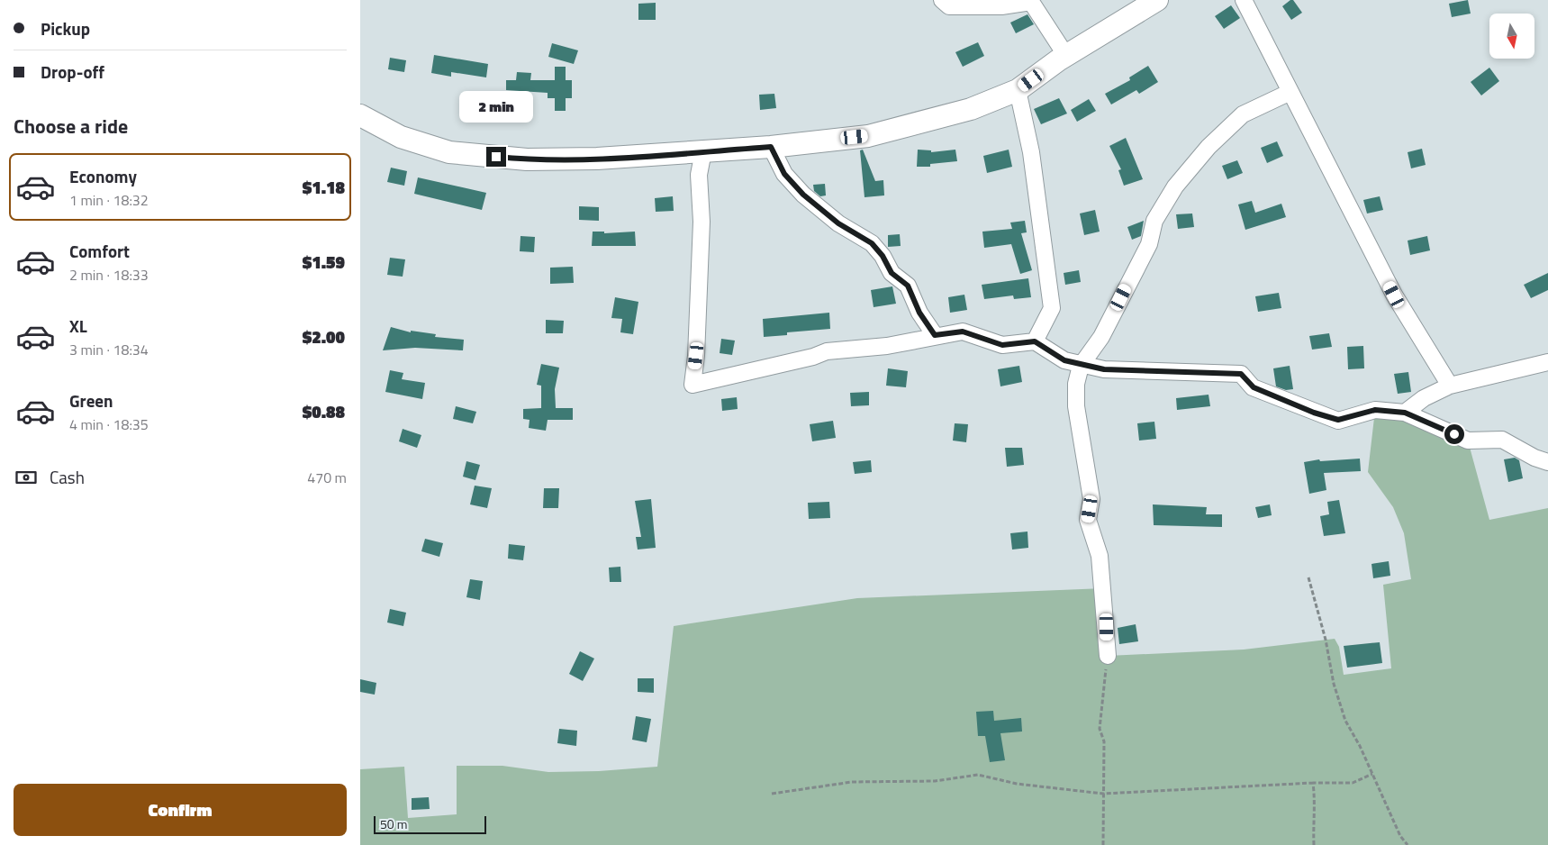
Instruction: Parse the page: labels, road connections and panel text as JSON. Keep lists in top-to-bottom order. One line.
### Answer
{"scale_bar":"50 m","north":"bottom","page":{"banner":["Pickup","Drop-off"],"bubble":"2 min","heading":"Choose a ride","list":[{"name":"Economy","note":"1 min · 18:32","value":"$1.18"},{"name":"Comfort","note":"2 min · 18:33","value":"$1.59"},{"name":"XL","note":"3 min · 18:34","value":"$2.00"},{"name":"Green","note":"4 min · 18:35","value":"$0.88"}],"pay":["Cash","470 m"],"buttons":"Confirm","scale":"50 m"}}
